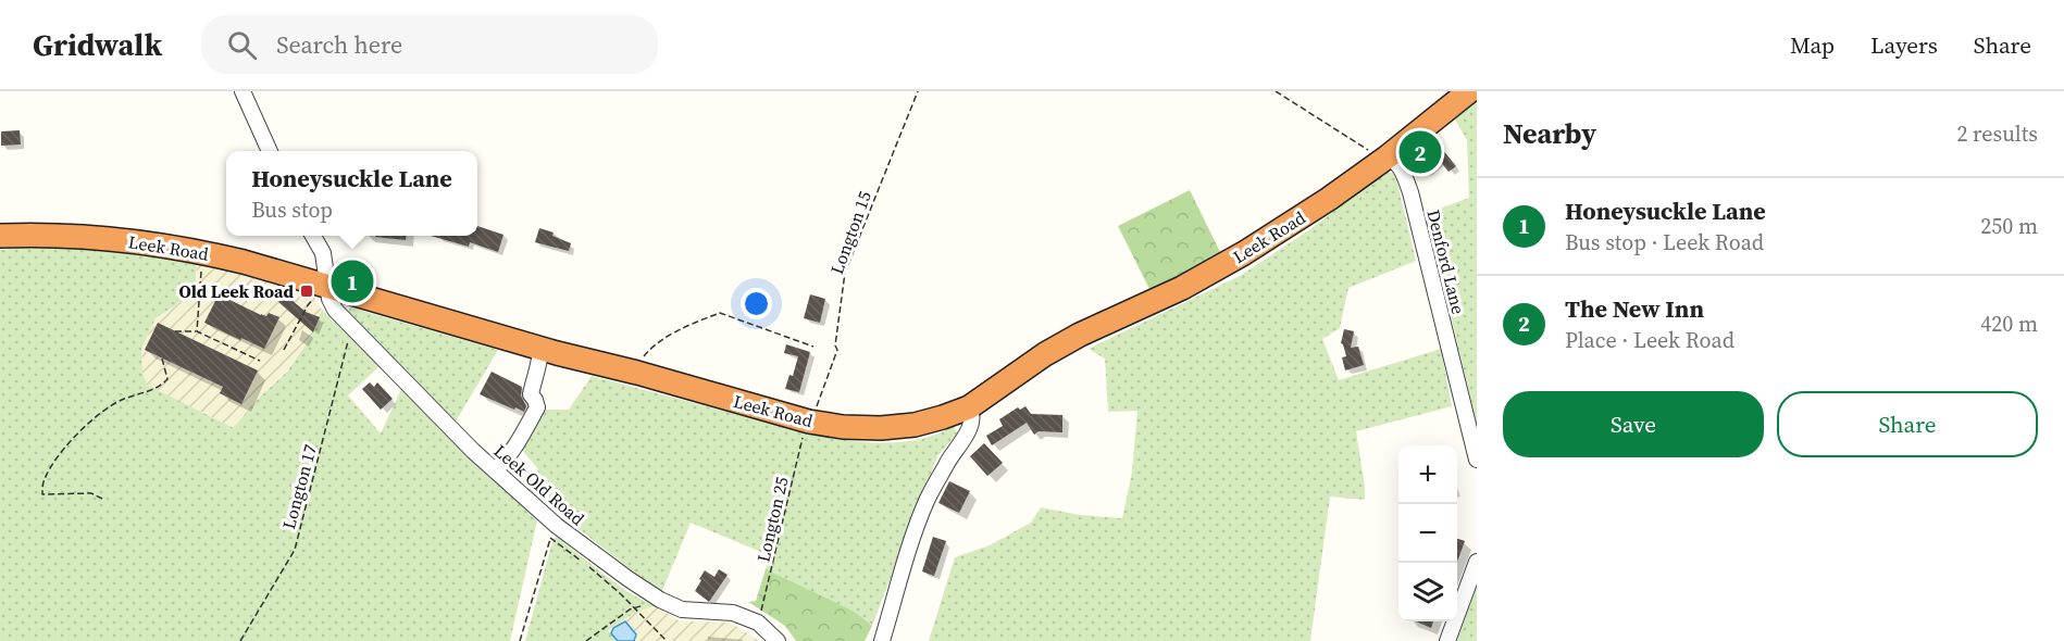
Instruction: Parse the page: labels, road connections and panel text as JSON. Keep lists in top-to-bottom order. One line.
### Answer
{"streets":{"highway":["Leek Road"],"street":["Denford Lane","Leek Old Road"],"path":["Longton 15","Longton 17","Longton 25"]},"crossings":[["Longton 15","Leek Road"],["Longton 15","Longton 25"],["Leek Road","Denford Lane"],["Leek Road","Leek Old Road"],["Leek Road","Longton 25"],["Leek Old Road","Longton 17"],["Leek Old Road","Longton 25"]],"places":{"transit":["Old Leek Road"]},"page":{"header":"Gridwalk","search":"Search here","nav":["Map","Layers","Share"],"heading":["Nearby","2 results"],"pins":["2","1"],"popup":["Honeysuckle Lane","Bus stop"],"list":[{"mark":"1","name":"Honeysuckle Lane","note":"Bus stop · Leek Road","value":"250 m"},{"mark":"2","name":"The New Inn","note":"Place · Leek Road","value":"420 m"}],"buttons":["Save","Share"],"map_buttons":["+","−"]}}
